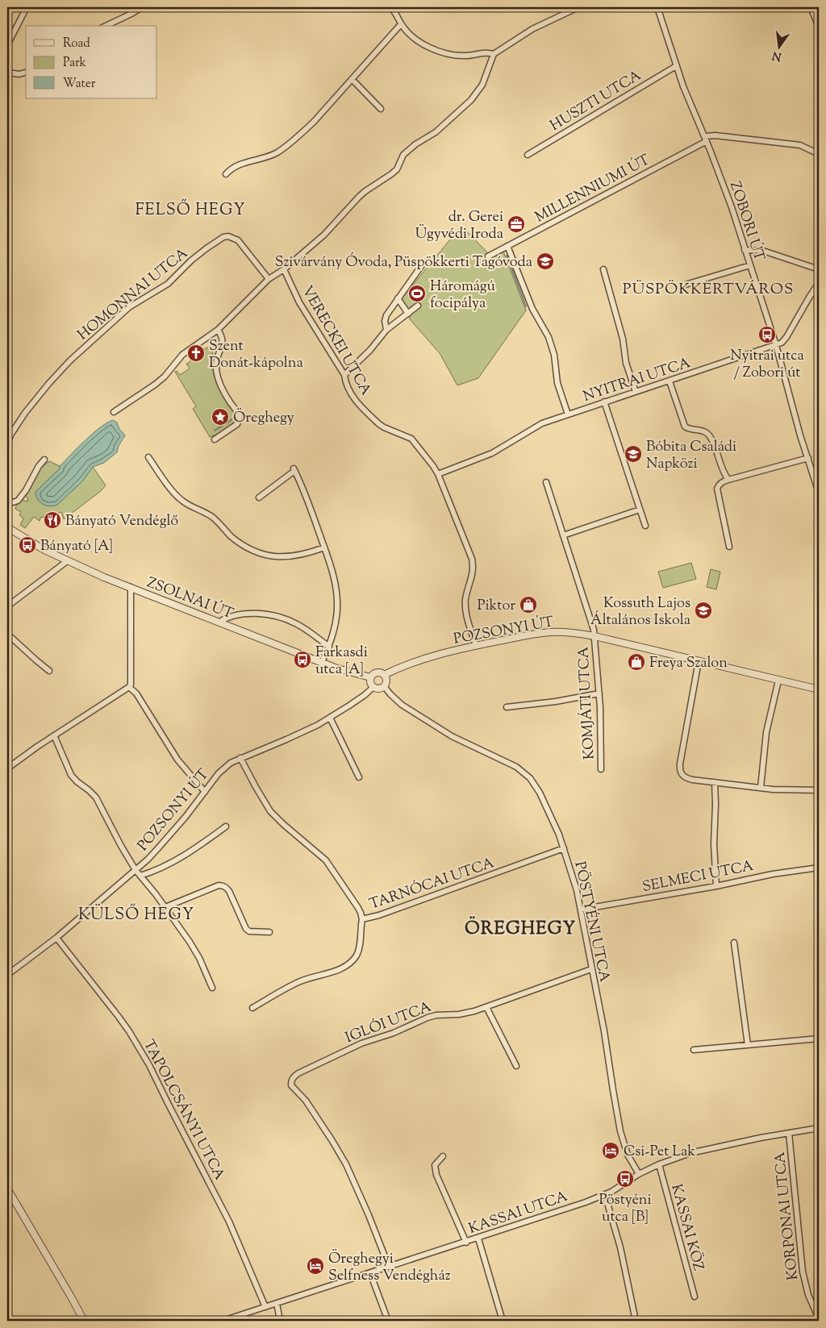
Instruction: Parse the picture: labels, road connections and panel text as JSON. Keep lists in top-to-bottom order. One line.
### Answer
{"streets":{"street":["HUSZTI UTCA","MILLENNIUMI ÚT","ZOBORI ÚT","HOMONNAI UTCA","VERECKEI UTCA","NYITRAI UTCA","ZSOLNAI ÚT","POZSONYI ÚT","KOMJÁTI UTCA","SELMECI UTCA","TARNÓCAI UTCA","PÖSTYÉNI UTCA","IGLÓI UTCA","TAPOLCSÁNYI UTCA","KASSAI UTCA","KORPONAI UTCA","KASSAI KÖZ"]},"crossings":[["HUSZTI UTCA","ZOBORI ÚT"],["MILLENNIUMI ÚT","ZOBORI ÚT"],["ZOBORI ÚT","NYITRAI UTCA"],["VERECKEI UTCA","NYITRAI UTCA"],["VERECKEI UTCA","POZSONYI ÚT"],["ZSOLNAI ÚT","POZSONYI ÚT"],["ZSOLNAI ÚT","PÖSTYÉNI UTCA"],["POZSONYI ÚT","KOMJÁTI UTCA"],["POZSONYI ÚT","PÖSTYÉNI UTCA"],["POZSONYI ÚT","TAPOLCSÁNYI UTCA"],["SELMECI UTCA","PÖSTYÉNI UTCA"],["TARNÓCAI UTCA","PÖSTYÉNI UTCA"],["PÖSTYÉNI UTCA","IGLÓI UTCA"],["PÖSTYÉNI UTCA","KASSAI UTCA"],["IGLÓI UTCA","KASSAI UTCA"],["TAPOLCSÁNYI UTCA","KASSAI UTCA"],["KASSAI UTCA","KORPONAI UTCA"],["KASSAI UTCA","KASSAI KÖZ"]],"districts":["FELSŐ HEGY","PÜSPÖKKERTVÁROS","KÜLSŐ HEGY","ÖREGHEGY"],"places":{"office":["dr. Gerei Ügyvédi Iroda"],"school or university":["Szivárvány Óvoda, Püspökkerti Tagóvoda","Bóbita Családi Napközi","Kossuth Lajos Általános Iskola"],"sports":["Háromágú focipálya"],"bus stop":["Nyitrai utca / Zobori út","Bányató [A]","Farkasdi utca [A]","Pöstyéni utca [B]"],"church":["Szent Donát-kápolna"],"place":["Öreghegy"],"restaurant":["Bányató Vendéglő"],"shop":["Piktor","Freya Szalon"],"hotel":["Csi-Pet Lak","Öreghegyi Selfness Vendégház"]},"legend":["Road","Park","Water"],"north":"bottom"}
